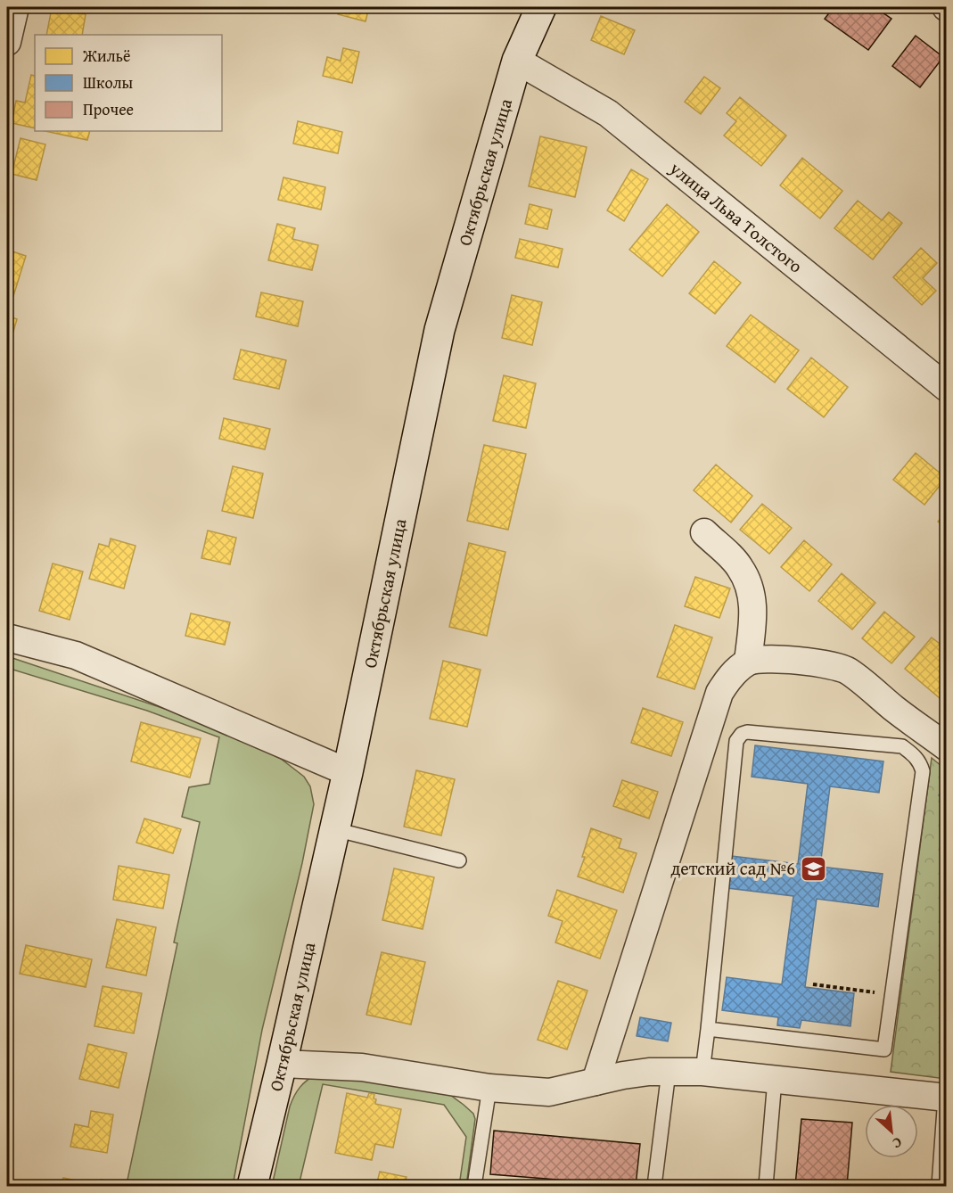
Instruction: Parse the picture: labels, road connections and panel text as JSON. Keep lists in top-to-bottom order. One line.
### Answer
{"streets":{"street":["Октябрьская улица","улица Льва Толстого"]},"crossings":[["Октябрьская улица","улица Льва Толстого"]],"places":{"school or university":["детский сад №6"]},"legend":["Жильё","Школы","Прочее"],"north":"bottom right"}
